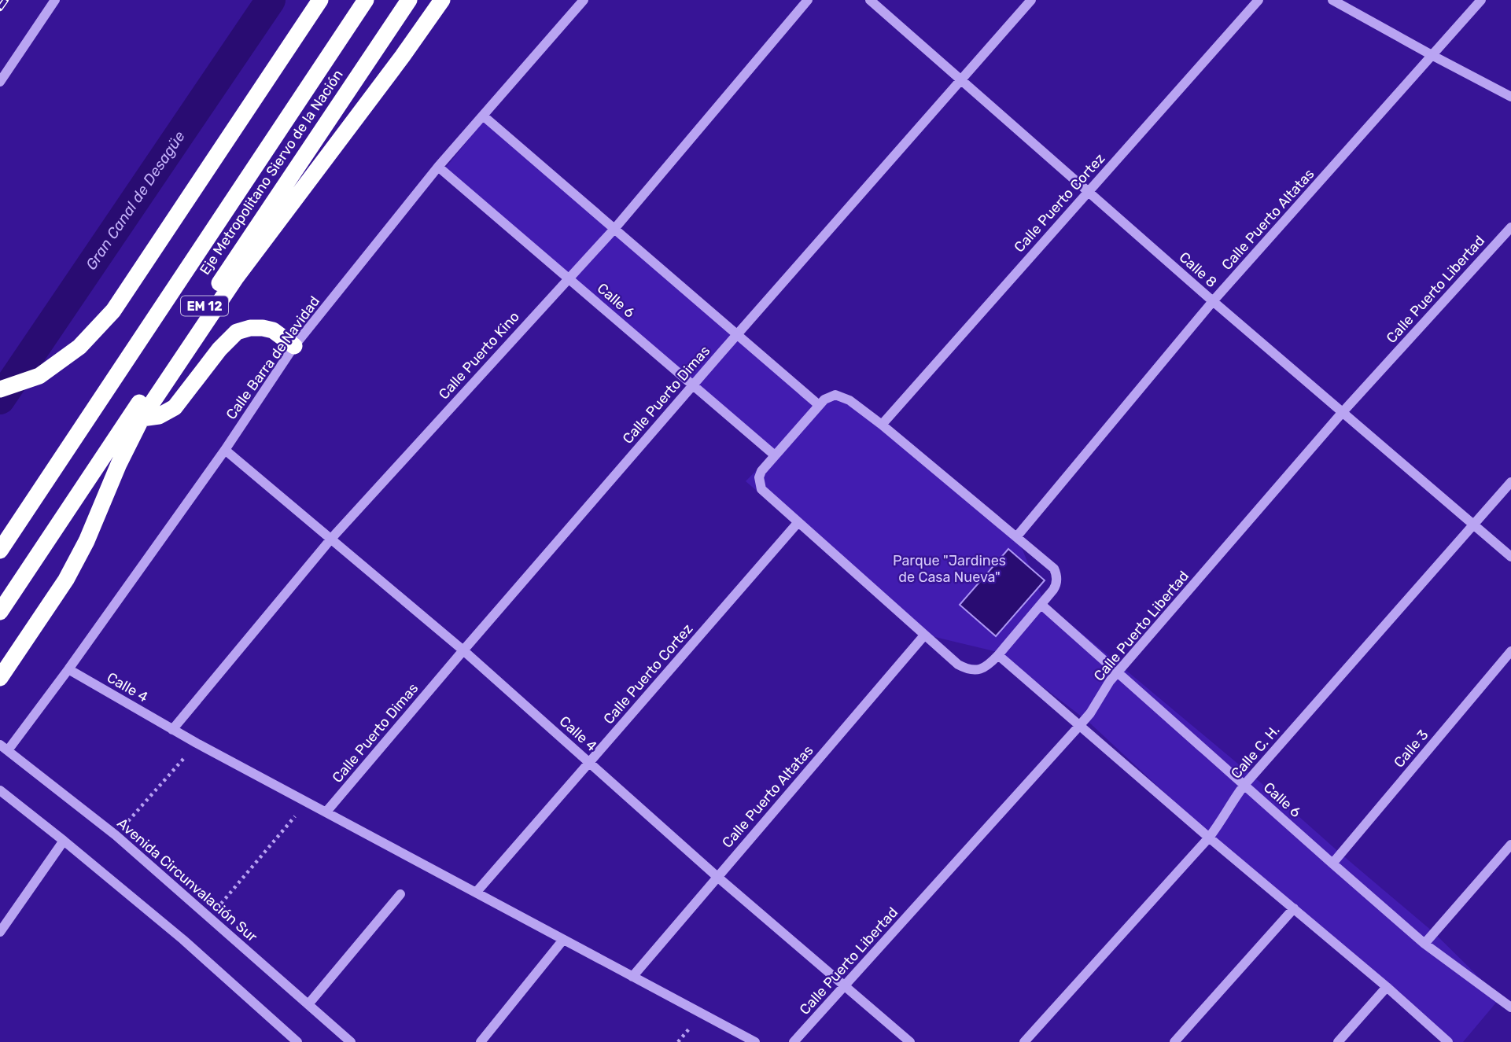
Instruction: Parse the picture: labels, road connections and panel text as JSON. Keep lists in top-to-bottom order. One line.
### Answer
{"streets":{"highway":["Eje Metropolitano Siervo de la Nación","EM 12"],"street":["Calle Puerto Cortez","Calle Puerto Altatas","Calle 8","Calle Puerto Libertad","Calle 6","Calle Puerto Kino","Calle Barra de Navidad","Calle Puerto Dimas","Calle 4","Calle 3","Calle C. H.","Avenida Circunvalación Sur"]},"crossings":[["Calle Puerto Cortez","Calle 8"],["Calle Puerto Cortez","Calle 4"],["Calle Puerto Altatas","Calle 8"],["Calle Puerto Altatas","Calle 4"],["Calle 8","Calle Puerto Libertad"],["Calle 8","Calle Puerto Dimas"],["Calle 8","Calle C. H."],["Calle Puerto Libertad","Calle 6"],["Calle Puerto Libertad","Calle 4"],["Calle 6","Calle Puerto Kino"],["Calle 6","Calle Barra de Navidad"],["Calle 6","Calle Puerto Dimas"],["Calle 6","Calle 3"],["Calle 6","Calle C. H."],["Calle Puerto Kino","Calle 4"],["Calle Barra de Navidad","Calle 4"],["Calle Barra de Navidad","Avenida Circunvalación Sur"],["Calle Puerto Dimas","Calle 4"]],"water":["Gran Canal de Desagüe"],"parks":["Parque \"Jardines de Casa Nueva\""]}
